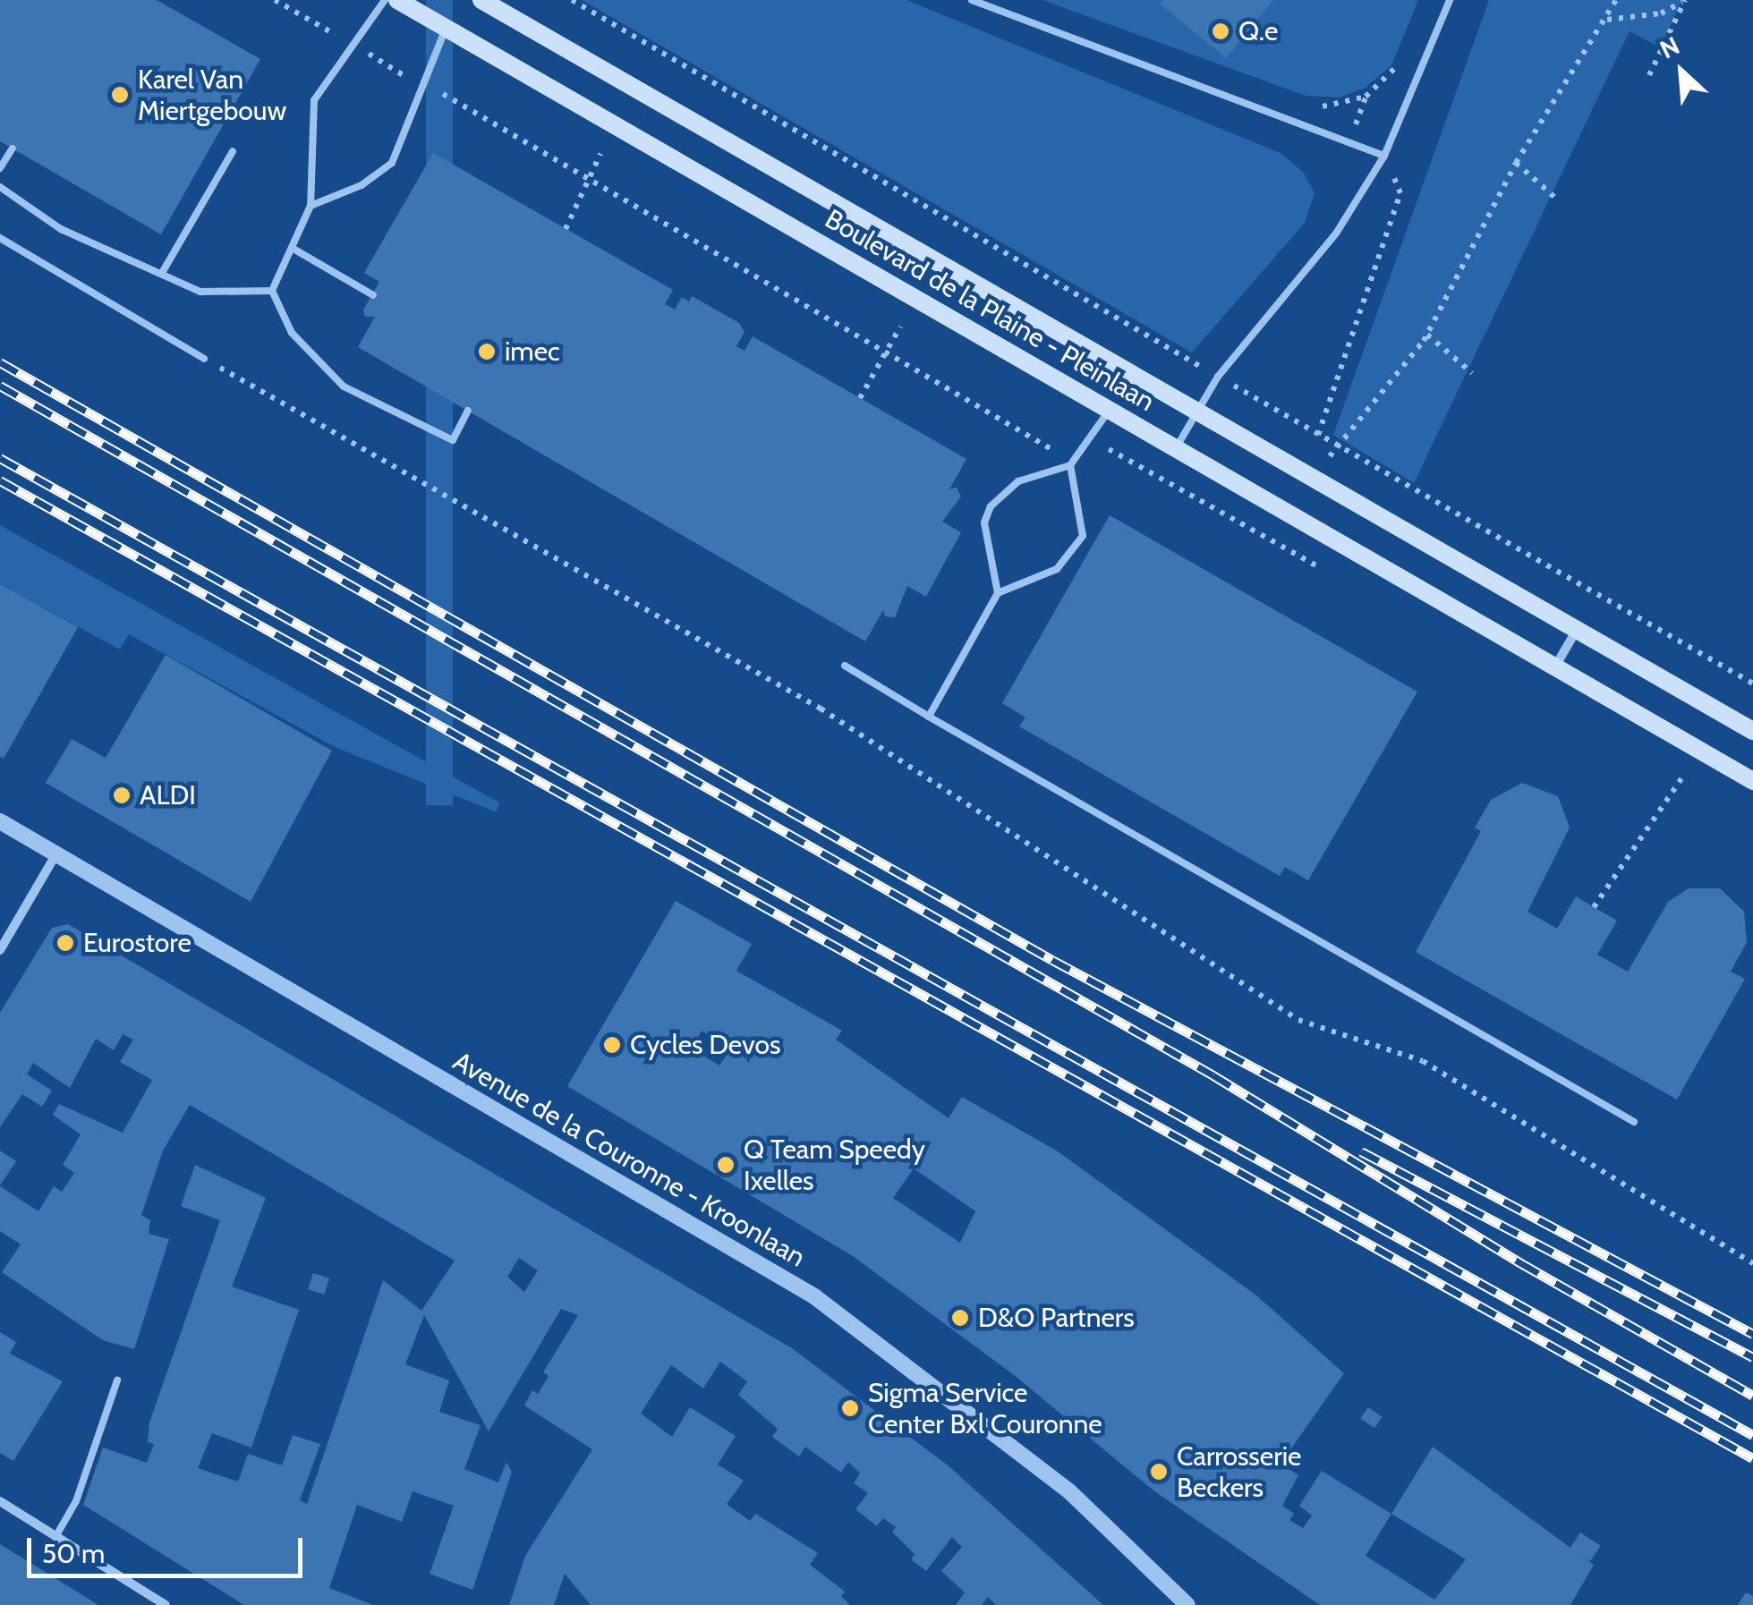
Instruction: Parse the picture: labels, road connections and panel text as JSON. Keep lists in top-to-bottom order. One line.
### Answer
{"streets":{"main road":["Boulevard de la Plaine - Pleinlaan"],"street":["Avenue de la Couronne - Kroonlaan"]},"places":["Q.e","Karel Van Miertgebouw","imec","ALDI","Eurostore","Cycles Devos","Q Team Speedy Ixelles","D&O Partners","Sigma Service Center Bxl Couronne","Carrosserie Beckers"],"scale_bar":"50 m","north":"top left"}
